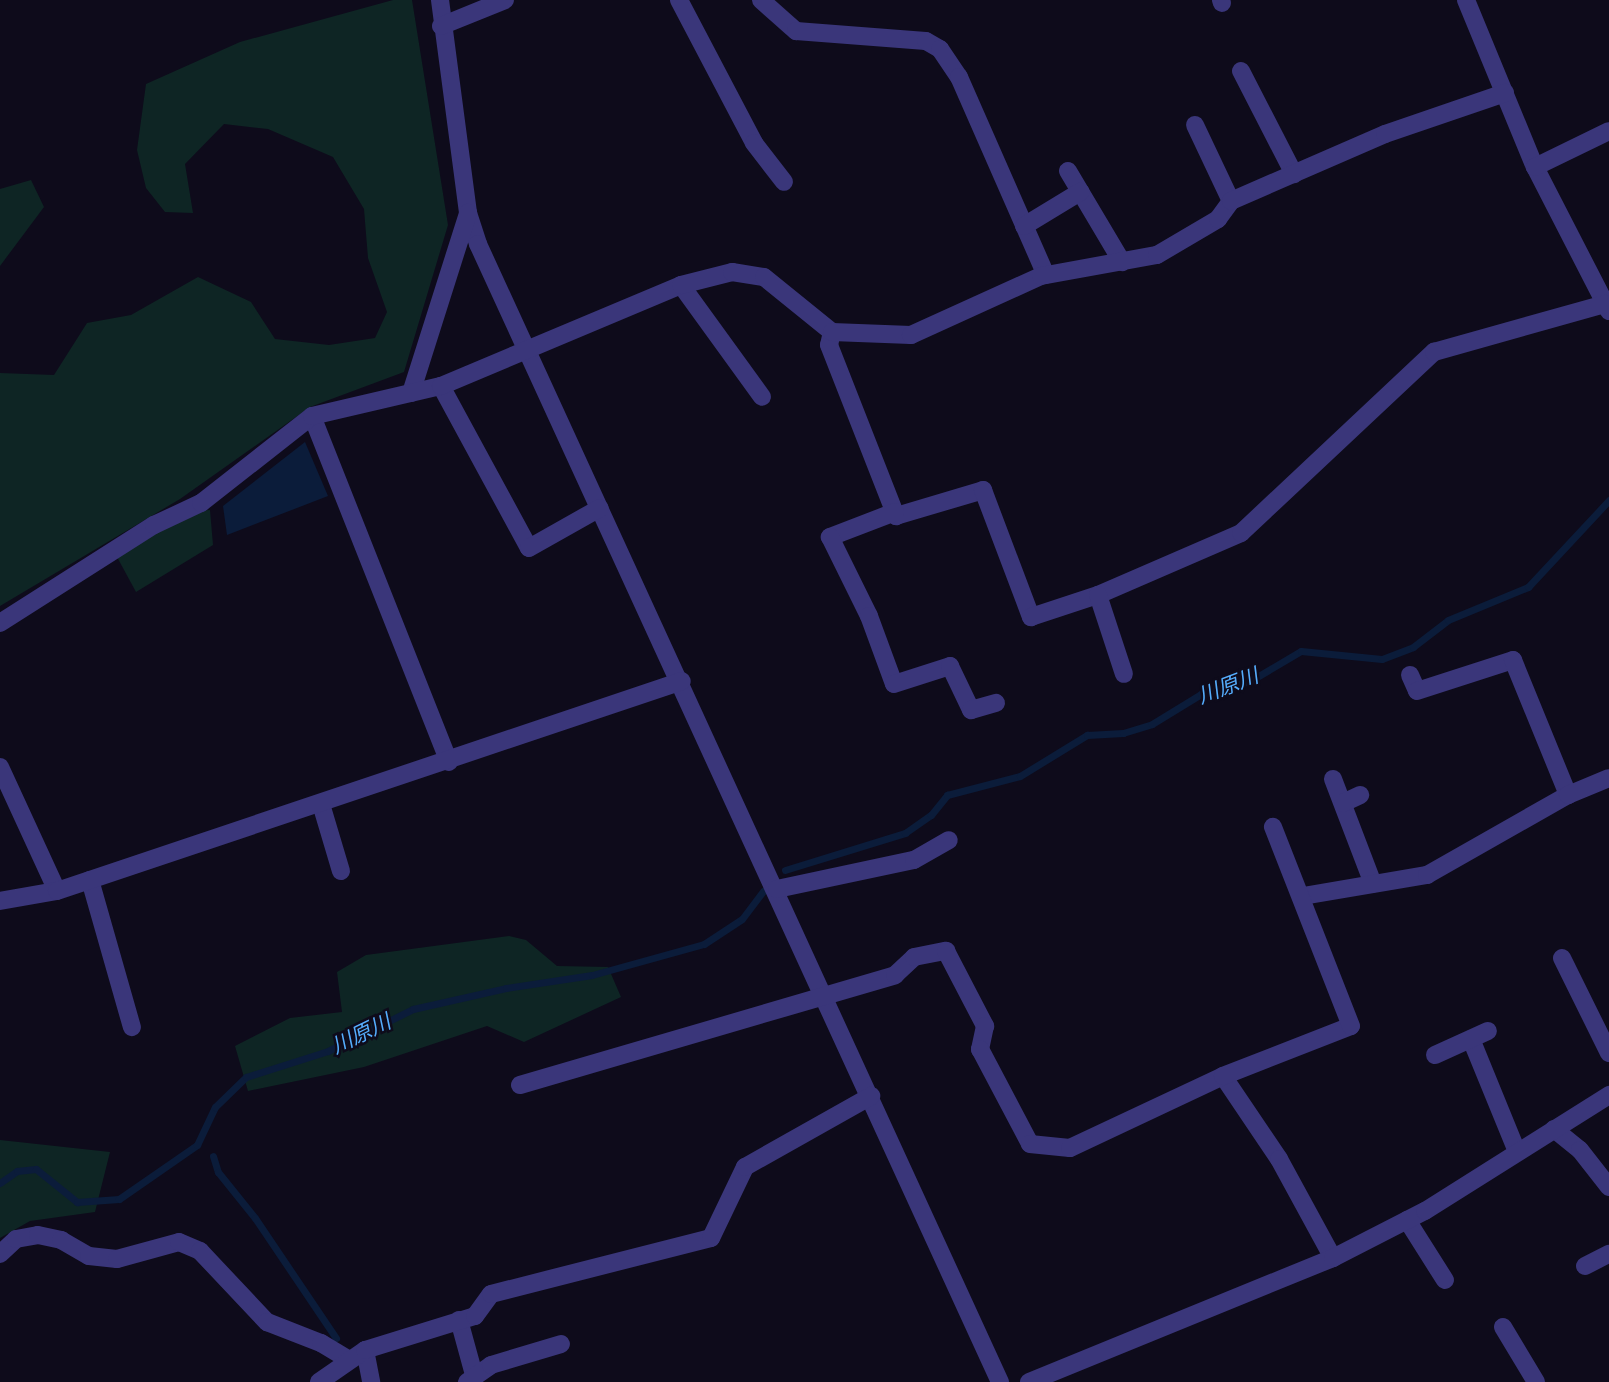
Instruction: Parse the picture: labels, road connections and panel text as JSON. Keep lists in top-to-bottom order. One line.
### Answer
{"water":["川原川"]}
